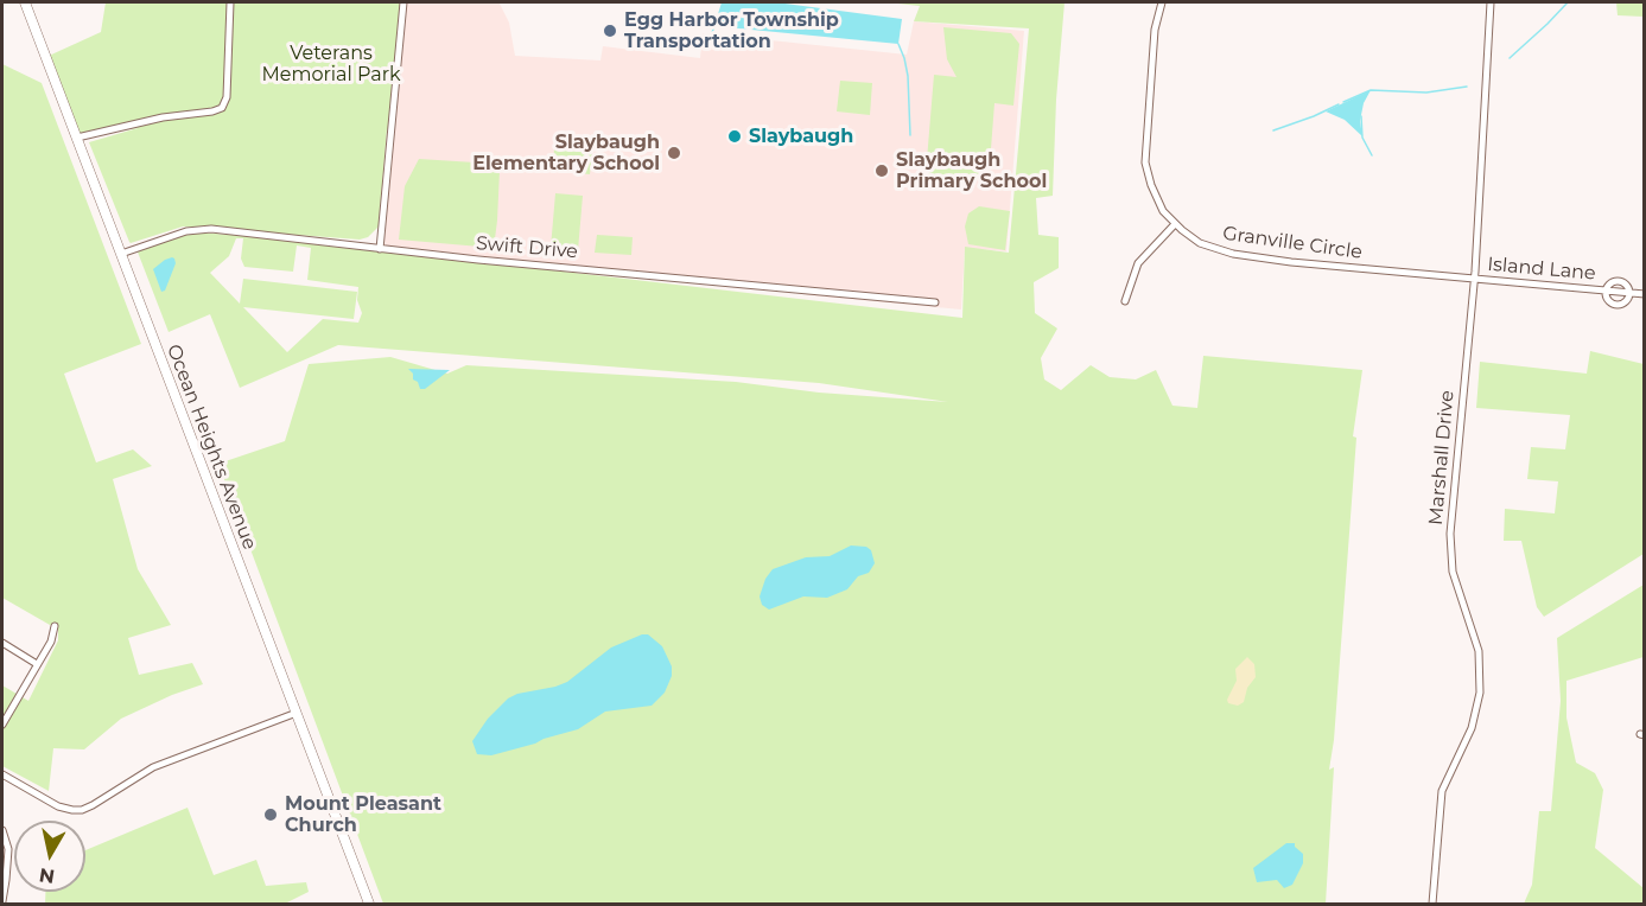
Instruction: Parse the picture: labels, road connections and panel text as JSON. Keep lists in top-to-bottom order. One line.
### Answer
{"streets":{"main road":["Ocean Heights Avenue"],"street":["Granville Circle","Swift Drive","Island Lane","Marshall Drive"]},"crossings":[["Granville Circle","Island Lane"],["Granville Circle","Marshall Drive"],["Swift Drive","Ocean Heights Avenue"],["Island Lane","Marshall Drive"]],"parks":["Veterans Memorial Park"],"places":["Egg Harbor Township Transportation","Slaybaugh","Slaybaugh Elementary School","Slaybaugh Primary School","Mount Pleasant Church"],"north":"bottom"}
